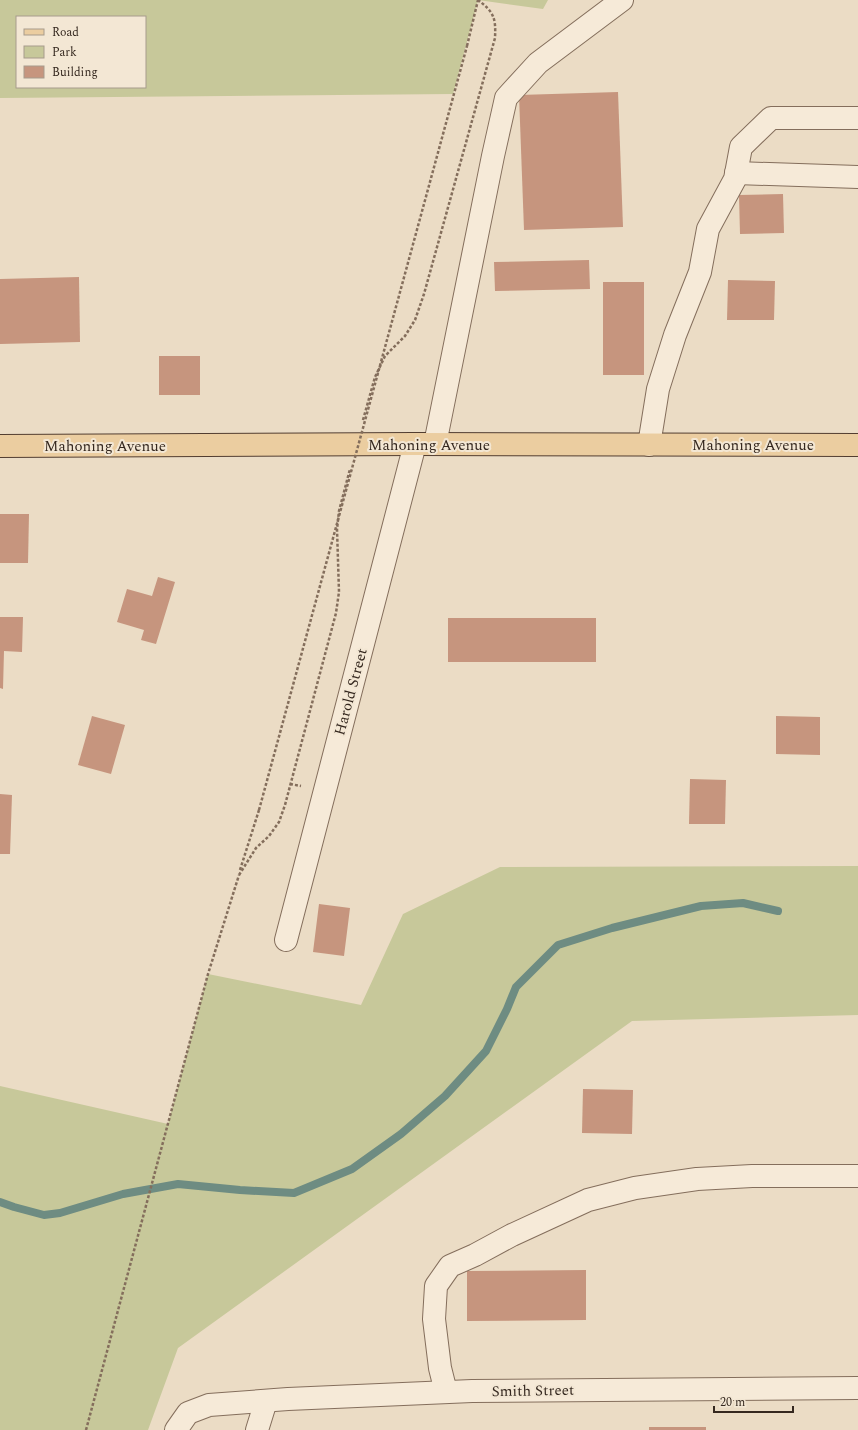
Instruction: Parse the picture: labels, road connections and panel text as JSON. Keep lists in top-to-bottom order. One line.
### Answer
{"streets":{"main road":["Mahoning Avenue"],"street":["Harold Street","Smith Street"]},"crossings":[["Mahoning Avenue","Harold Street"]],"legend":["Road","Park","Building"],"scale_bar":"20 m"}
